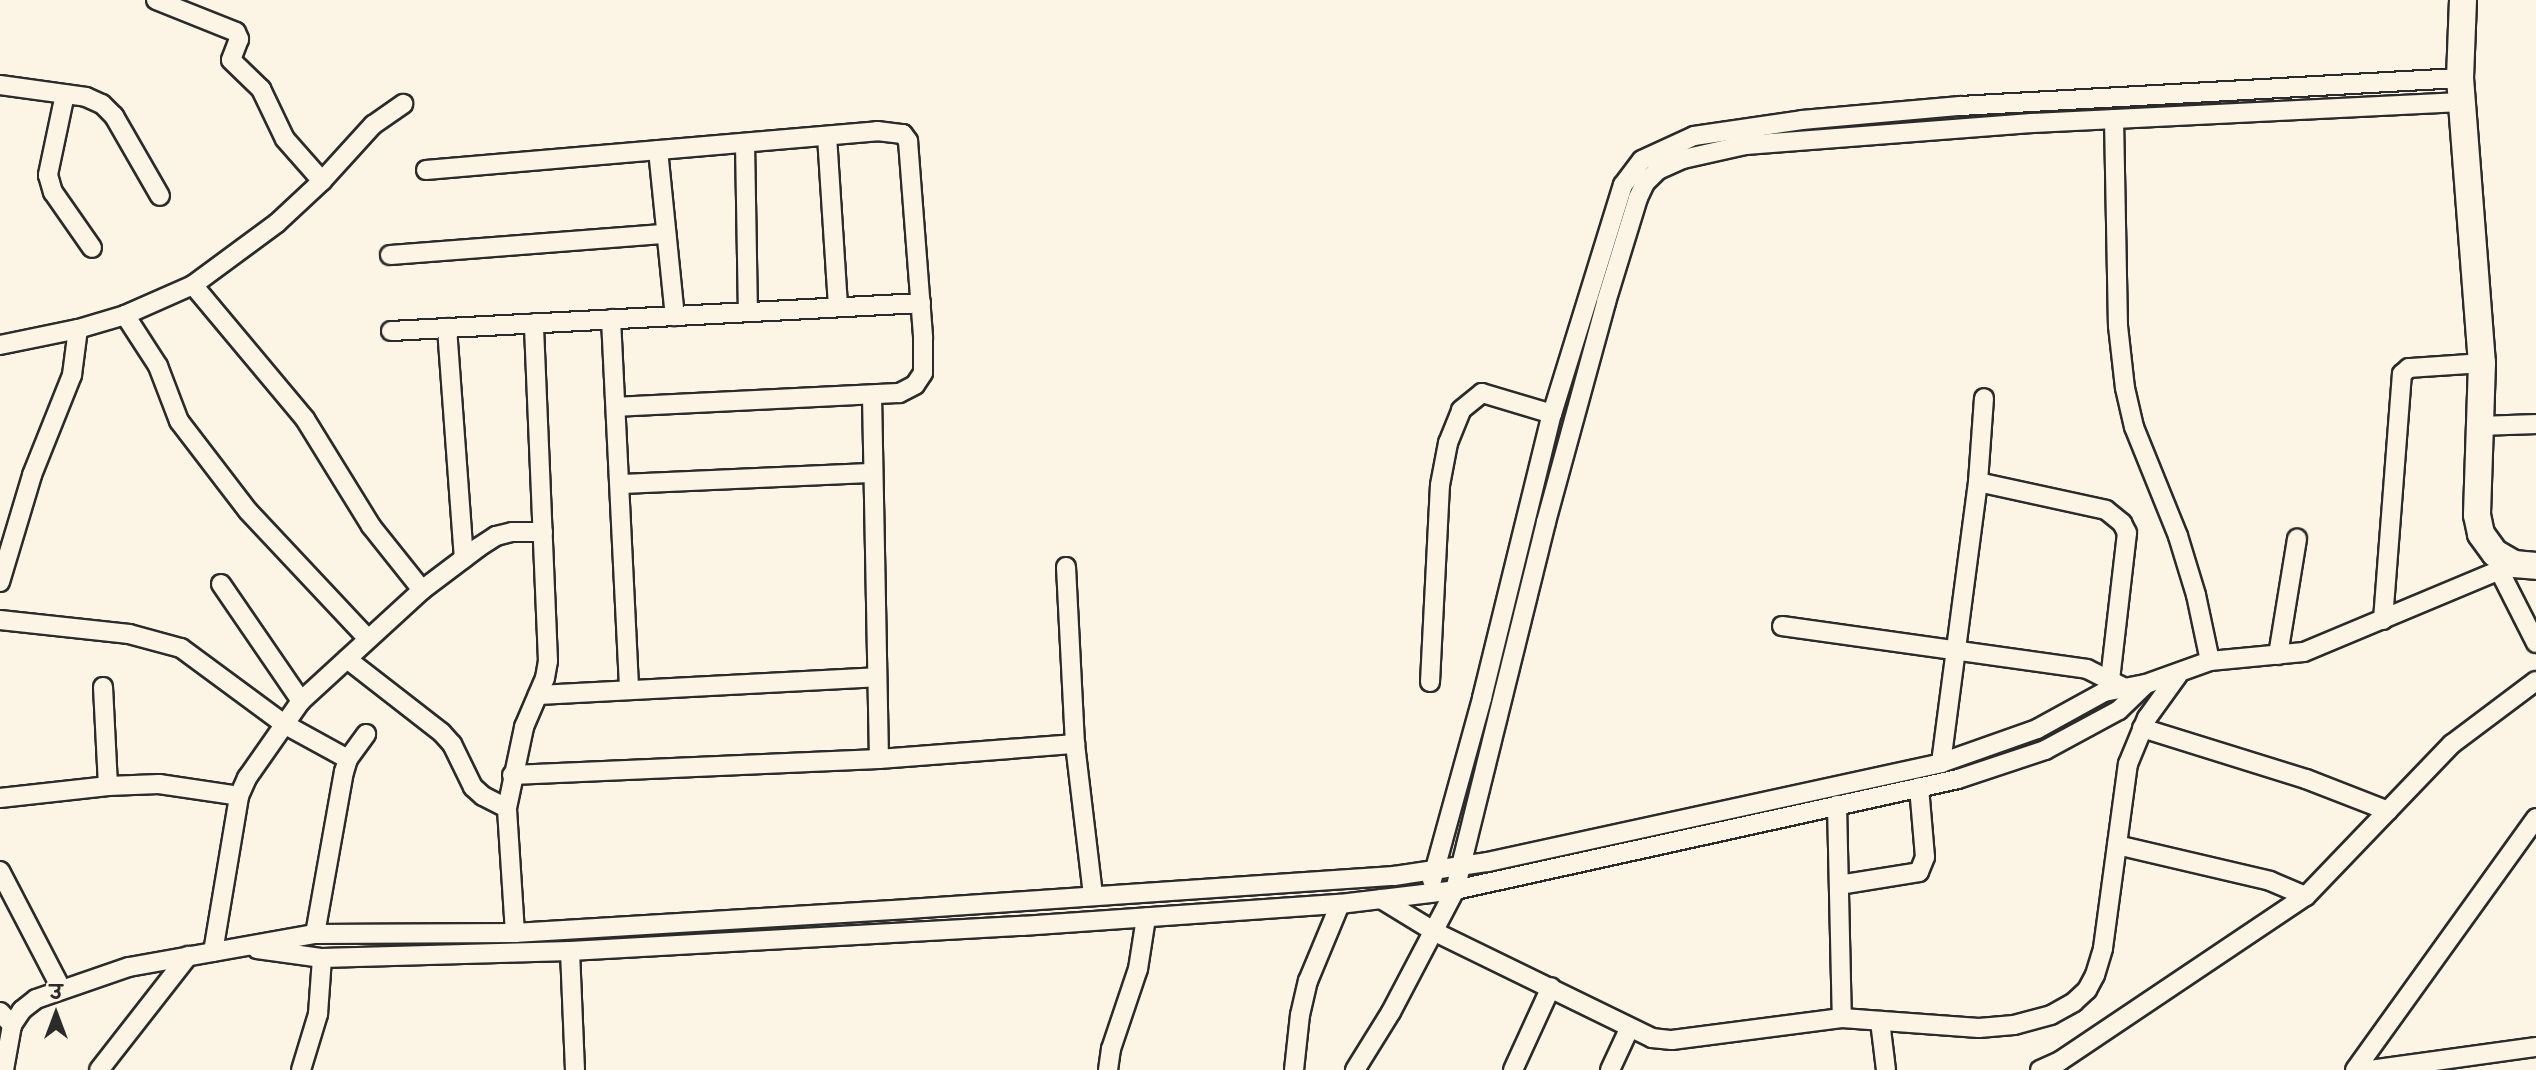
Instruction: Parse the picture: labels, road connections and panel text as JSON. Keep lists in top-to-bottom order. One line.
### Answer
{"north":"top"}
